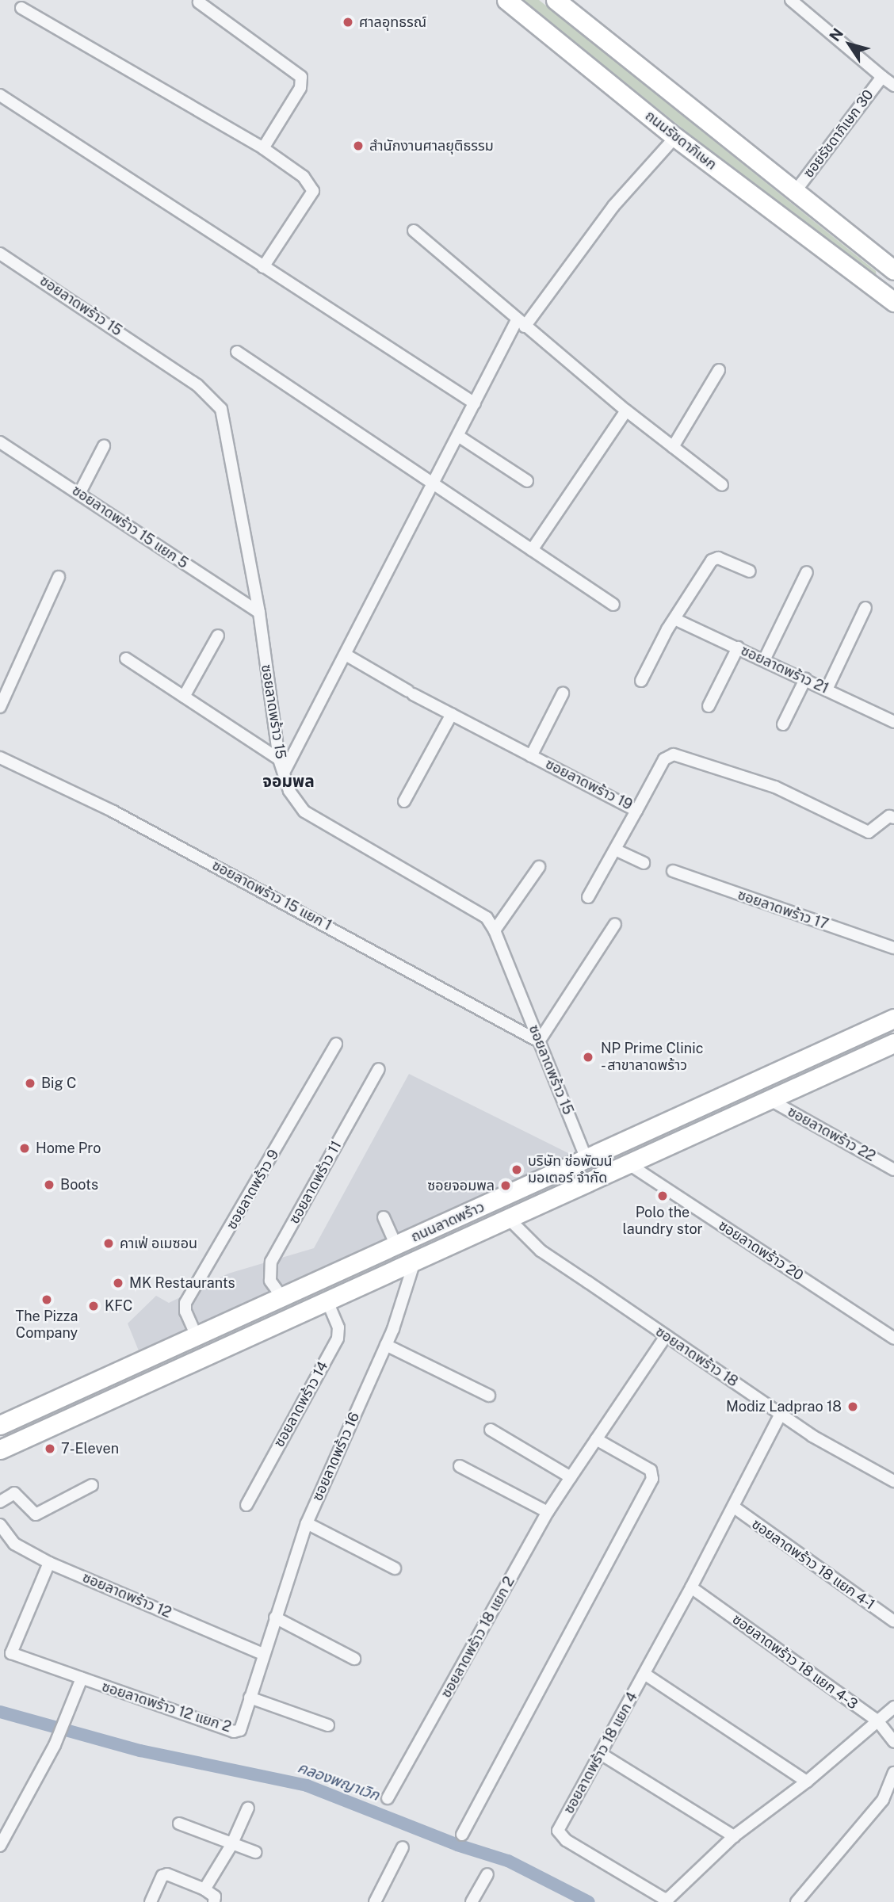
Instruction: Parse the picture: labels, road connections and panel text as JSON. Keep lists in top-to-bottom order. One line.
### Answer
{"streets":{"main road":["ถนนรัชดาภิเษก","ถนนลาดพร้าว"],"street":["ซอยรัชดาภิเษก 30","ซอยลาดพร้าว 15","ซอยลาดพร้าว 15 แยก 5","ซอยลาดพร้าว 21","ซอยลาดพร้าว 19","ซอยลาดพร้าว 15 แยก 1","ซอยลาดพร้าว 17","ซอยลาดพร้าว 22","ซอยลาดพร้าว 11","ซอยลาดพร้าว 9","ซอยลาดพร้าว 20","ซอยลาดพร้าว 18","ซอยลาดพร้าว 14","ซอยลาดพร้าว 16","ซอยลาดพร้าว 18 แยก 4-1","ซอยลาดพร้าว 12","ซอยลาดพร้าว 18 แยก 2","ซอยลาดพร้าว 18 แยก 4-3","ซอยลาดพร้าว 12 แยก 2","ซอยลาดพร้าว 18 แยก 4"]},"crossings":[["ซอยลาดพร้าว 15","ซอยลาดพร้าว 15 แยก 5"],["ซอยลาดพร้าว 15","ซอยลาดพร้าว 15 แยก 1"],["ซอยลาดพร้าว 15","ถนนลาดพร้าว"],["ซอยลาดพร้าว 22","ถนนลาดพร้าว"],["ซอยลาดพร้าว 11","ถนนลาดพร้าว"],["ซอยลาดพร้าว 9","ถนนลาดพร้าว"],["ถนนลาดพร้าว","ซอยลาดพร้าว 20"],["ถนนลาดพร้าว","ซอยลาดพร้าว 18"],["ถนนลาดพร้าว","ซอยลาดพร้าว 14"],["ถนนลาดพร้าว","ซอยลาดพร้าว 16"],["ซอยลาดพร้าว 18","ซอยลาดพร้าว 18 แยก 2"],["ซอยลาดพร้าว 18","ซอยลาดพร้าว 18 แยก 4"],["ซอยลาดพร้าว 16","ซอยลาดพร้าว 12"],["ซอยลาดพร้าว 16","ซอยลาดพร้าว 12 แยก 2"],["ซอยลาดพร้าว 18 แยก 4-1","ซอยลาดพร้าว 18 แยก 4"],["ซอยลาดพร้าว 12","ซอยลาดพร้าว 12 แยก 2"],["ซอยลาดพร้าว 18 แยก 4-3","ซอยลาดพร้าว 18 แยก 4"]],"districts":["จอมพล"],"water":["คลองพญาเวิก"],"places":["ศาลอุทธรณ์","สำนักงานศาลยุติธรรม","NP Prime Clinic - สาขาลาดพร้าว","Big C","Home Pro","บริษัท ช่อพัฒน์ มอเตอร์ จำกัด","Boots","ซอยจอมพล","Polo the laundry stor","คาเฟ่ อเมซอน","MK Restaurants","The Pizza Company","KFC","Modiz Ladprao 18","7-Eleven"],"north":"top left"}
